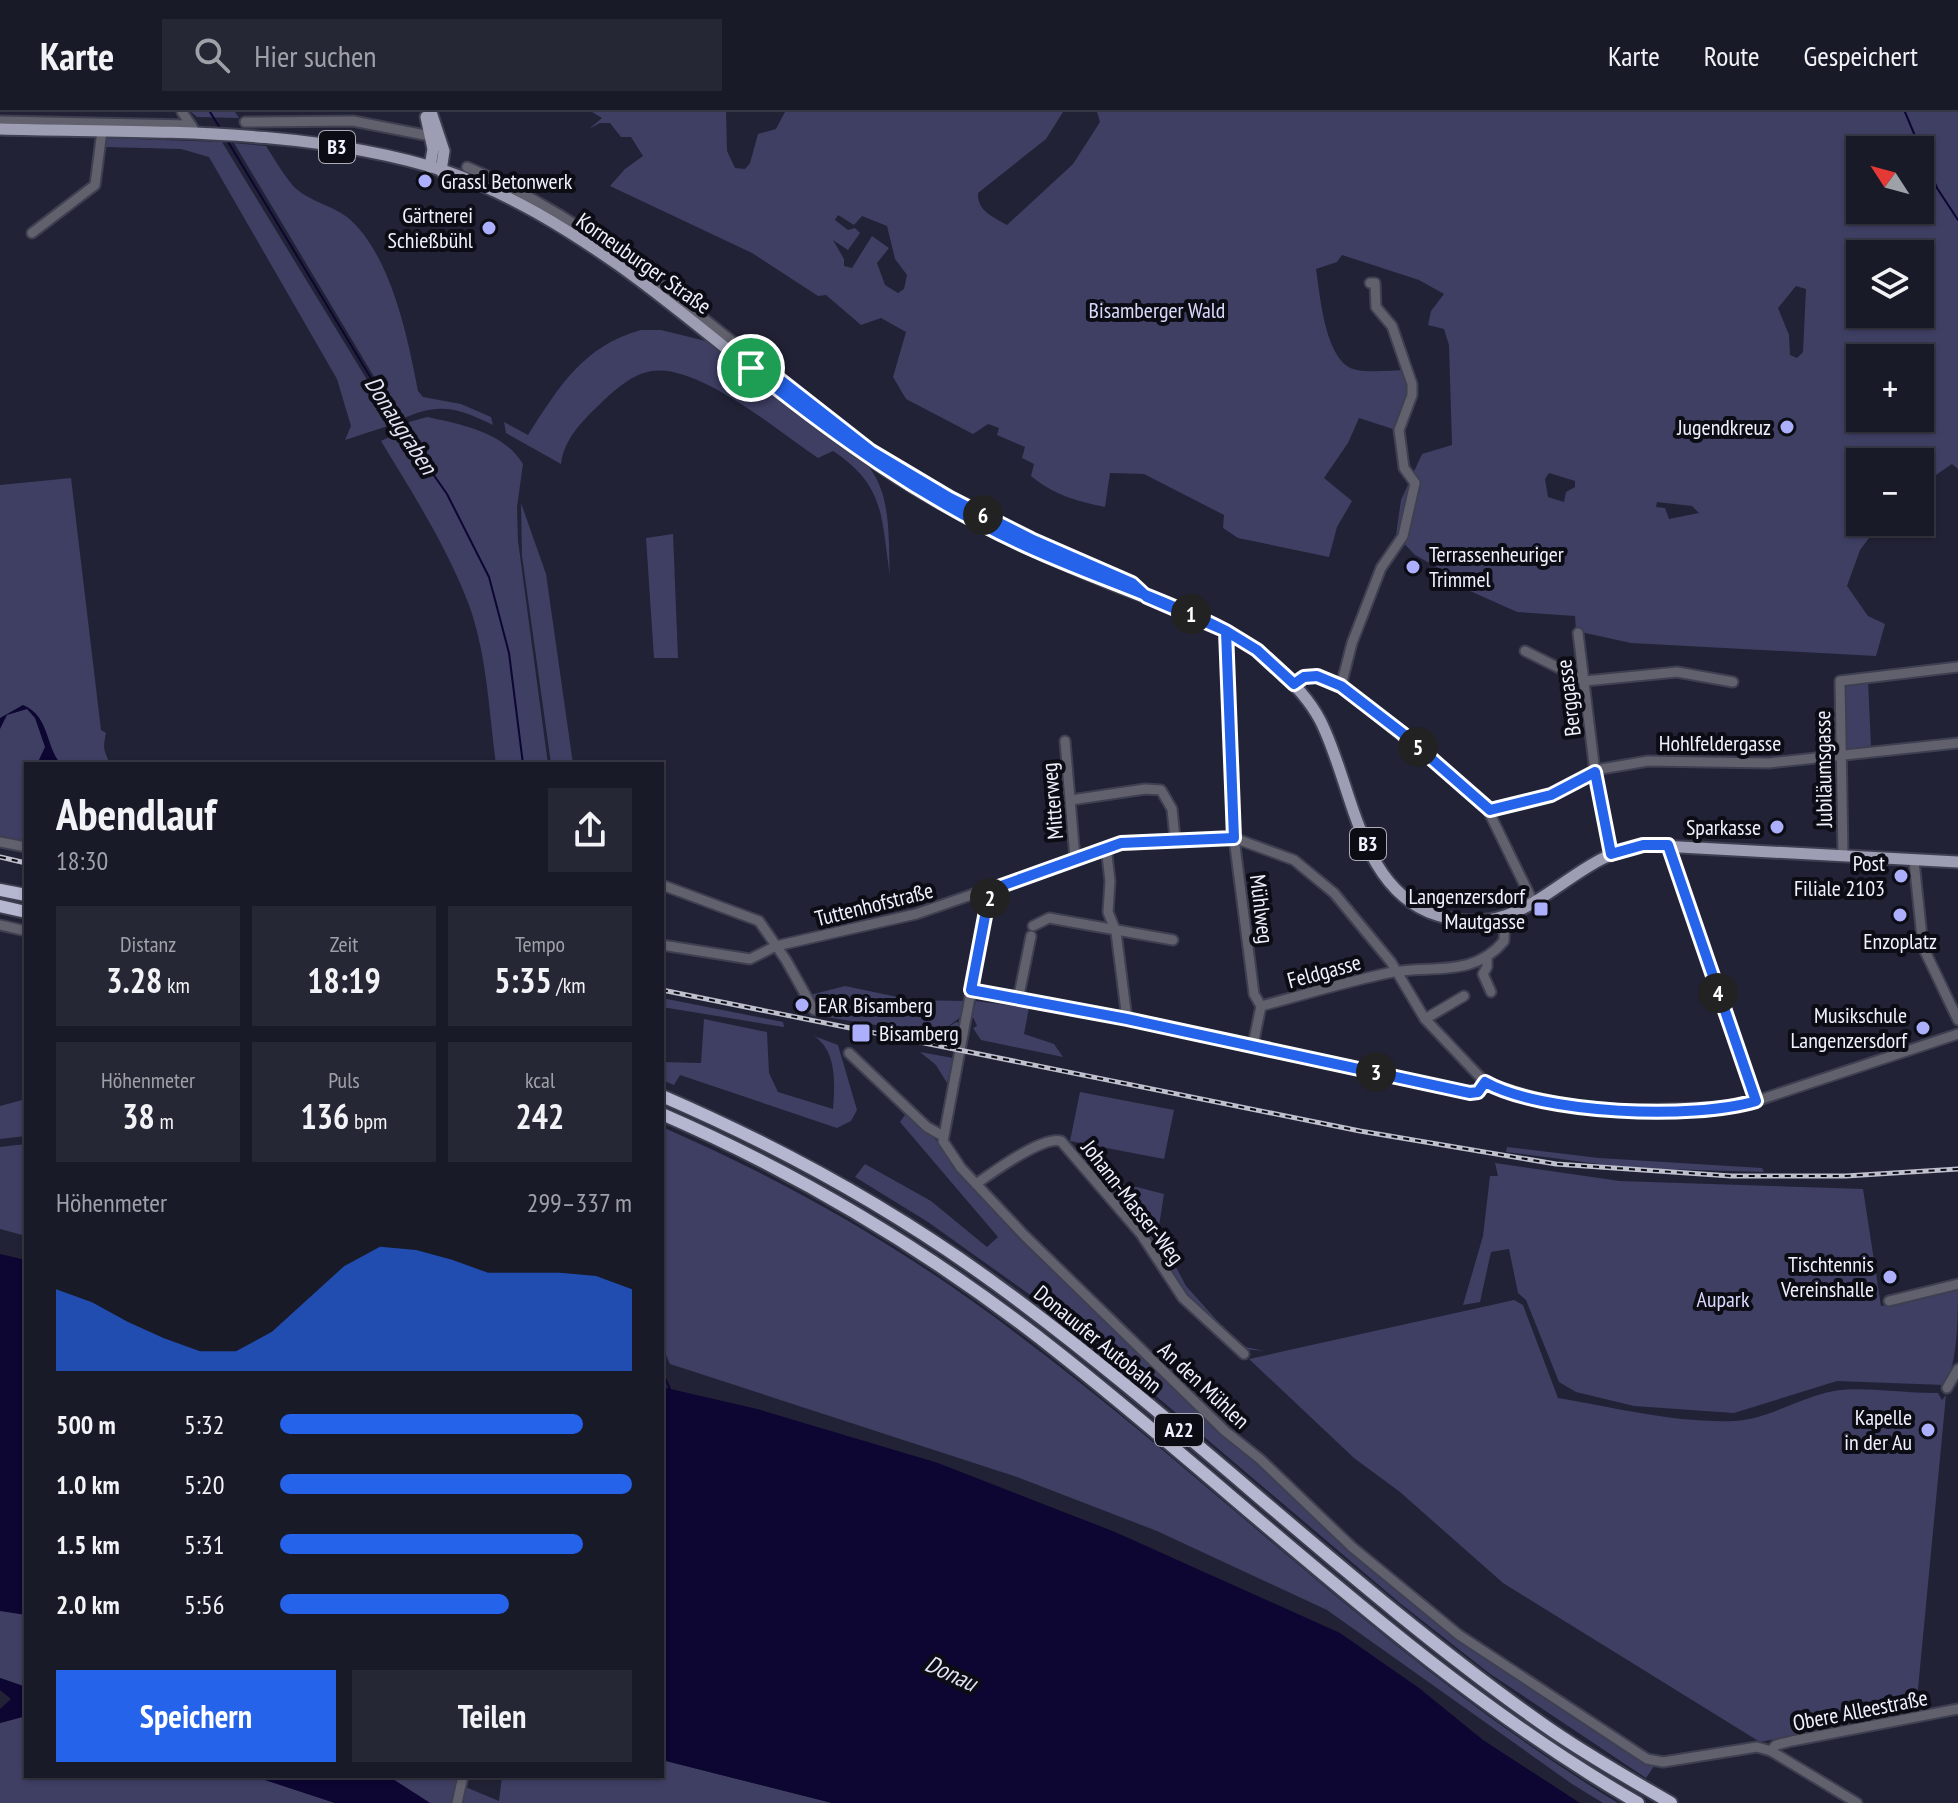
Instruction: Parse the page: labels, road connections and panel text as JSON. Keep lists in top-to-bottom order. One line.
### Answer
{"streets":{"highway":["Donauufer Autobahn","A22"],"main road":["B3","Korneuburger Straße"],"street":["Berggasse","Hohlfeldergasse","Jubiläumsgasse","Mitterweg","Tuttenhofstraße","Mühlweg","Feldgasse","Johann-Masser-Weg","An den Mühlen","Obere Alleestraße"]},"crossings":[["B3","Korneuburger Straße"],["Korneuburger Straße","Berggasse"],["Korneuburger Straße","Jubiläumsgasse"],["Korneuburger Straße","Mühlweg"],["Berggasse","Hohlfeldergasse"],["Hohlfeldergasse","Jubiläumsgasse"],["Mitterweg","Tuttenhofstraße"],["Tuttenhofstraße","Mühlweg"],["Tuttenhofstraße","Feldgasse"],["Mühlweg","Feldgasse"],["Johann-Masser-Weg","An den Mühlen"],["An den Mühlen","Obere Alleestraße"]],"water":["Donaugraben","Donau"],"parks":["Bisamberger Wald","Aupark"],"places":{"other":["Grassl Betonwerk","Gärtnerei Schießbühl","Jugendkreuz","Terrassenheuriger Trimmel","Sparkasse","Post Filiale 2103","Enzoplatz","EAR Bisamberg","Musikschule Langenzersdorf","Tischtennis Vereinshalle","Kapelle in der Au"],"transit":["Langenzersdorf Mautgasse","Bisamberg"]},"north":"top left","page":{"header":"Karte","search":"Hier suchen","nav":["Karte","Route","Gespeichert"],"map_buttons":["+","−"],"pins":["6","1","5","2","4","3"],"heading":["Abendlauf","18:30"],"stats":[["Distanz","3.28 km"],["Zeit","18:19"],["Tempo","5:35 /km"],["Höhenmeter","38 m"],["Puls","136 bpm"],["kcal","242"]],"chart":["Höhenmeter","299–337 m"],"list":[{"name":"500 m","note":"5:32"},{"name":"1.0 km","note":"5:20"},{"name":"1.5 km","note":"5:31"},{"name":"2.0 km","note":"5:56"}],"buttons":["Speichern","Teilen"]}}
